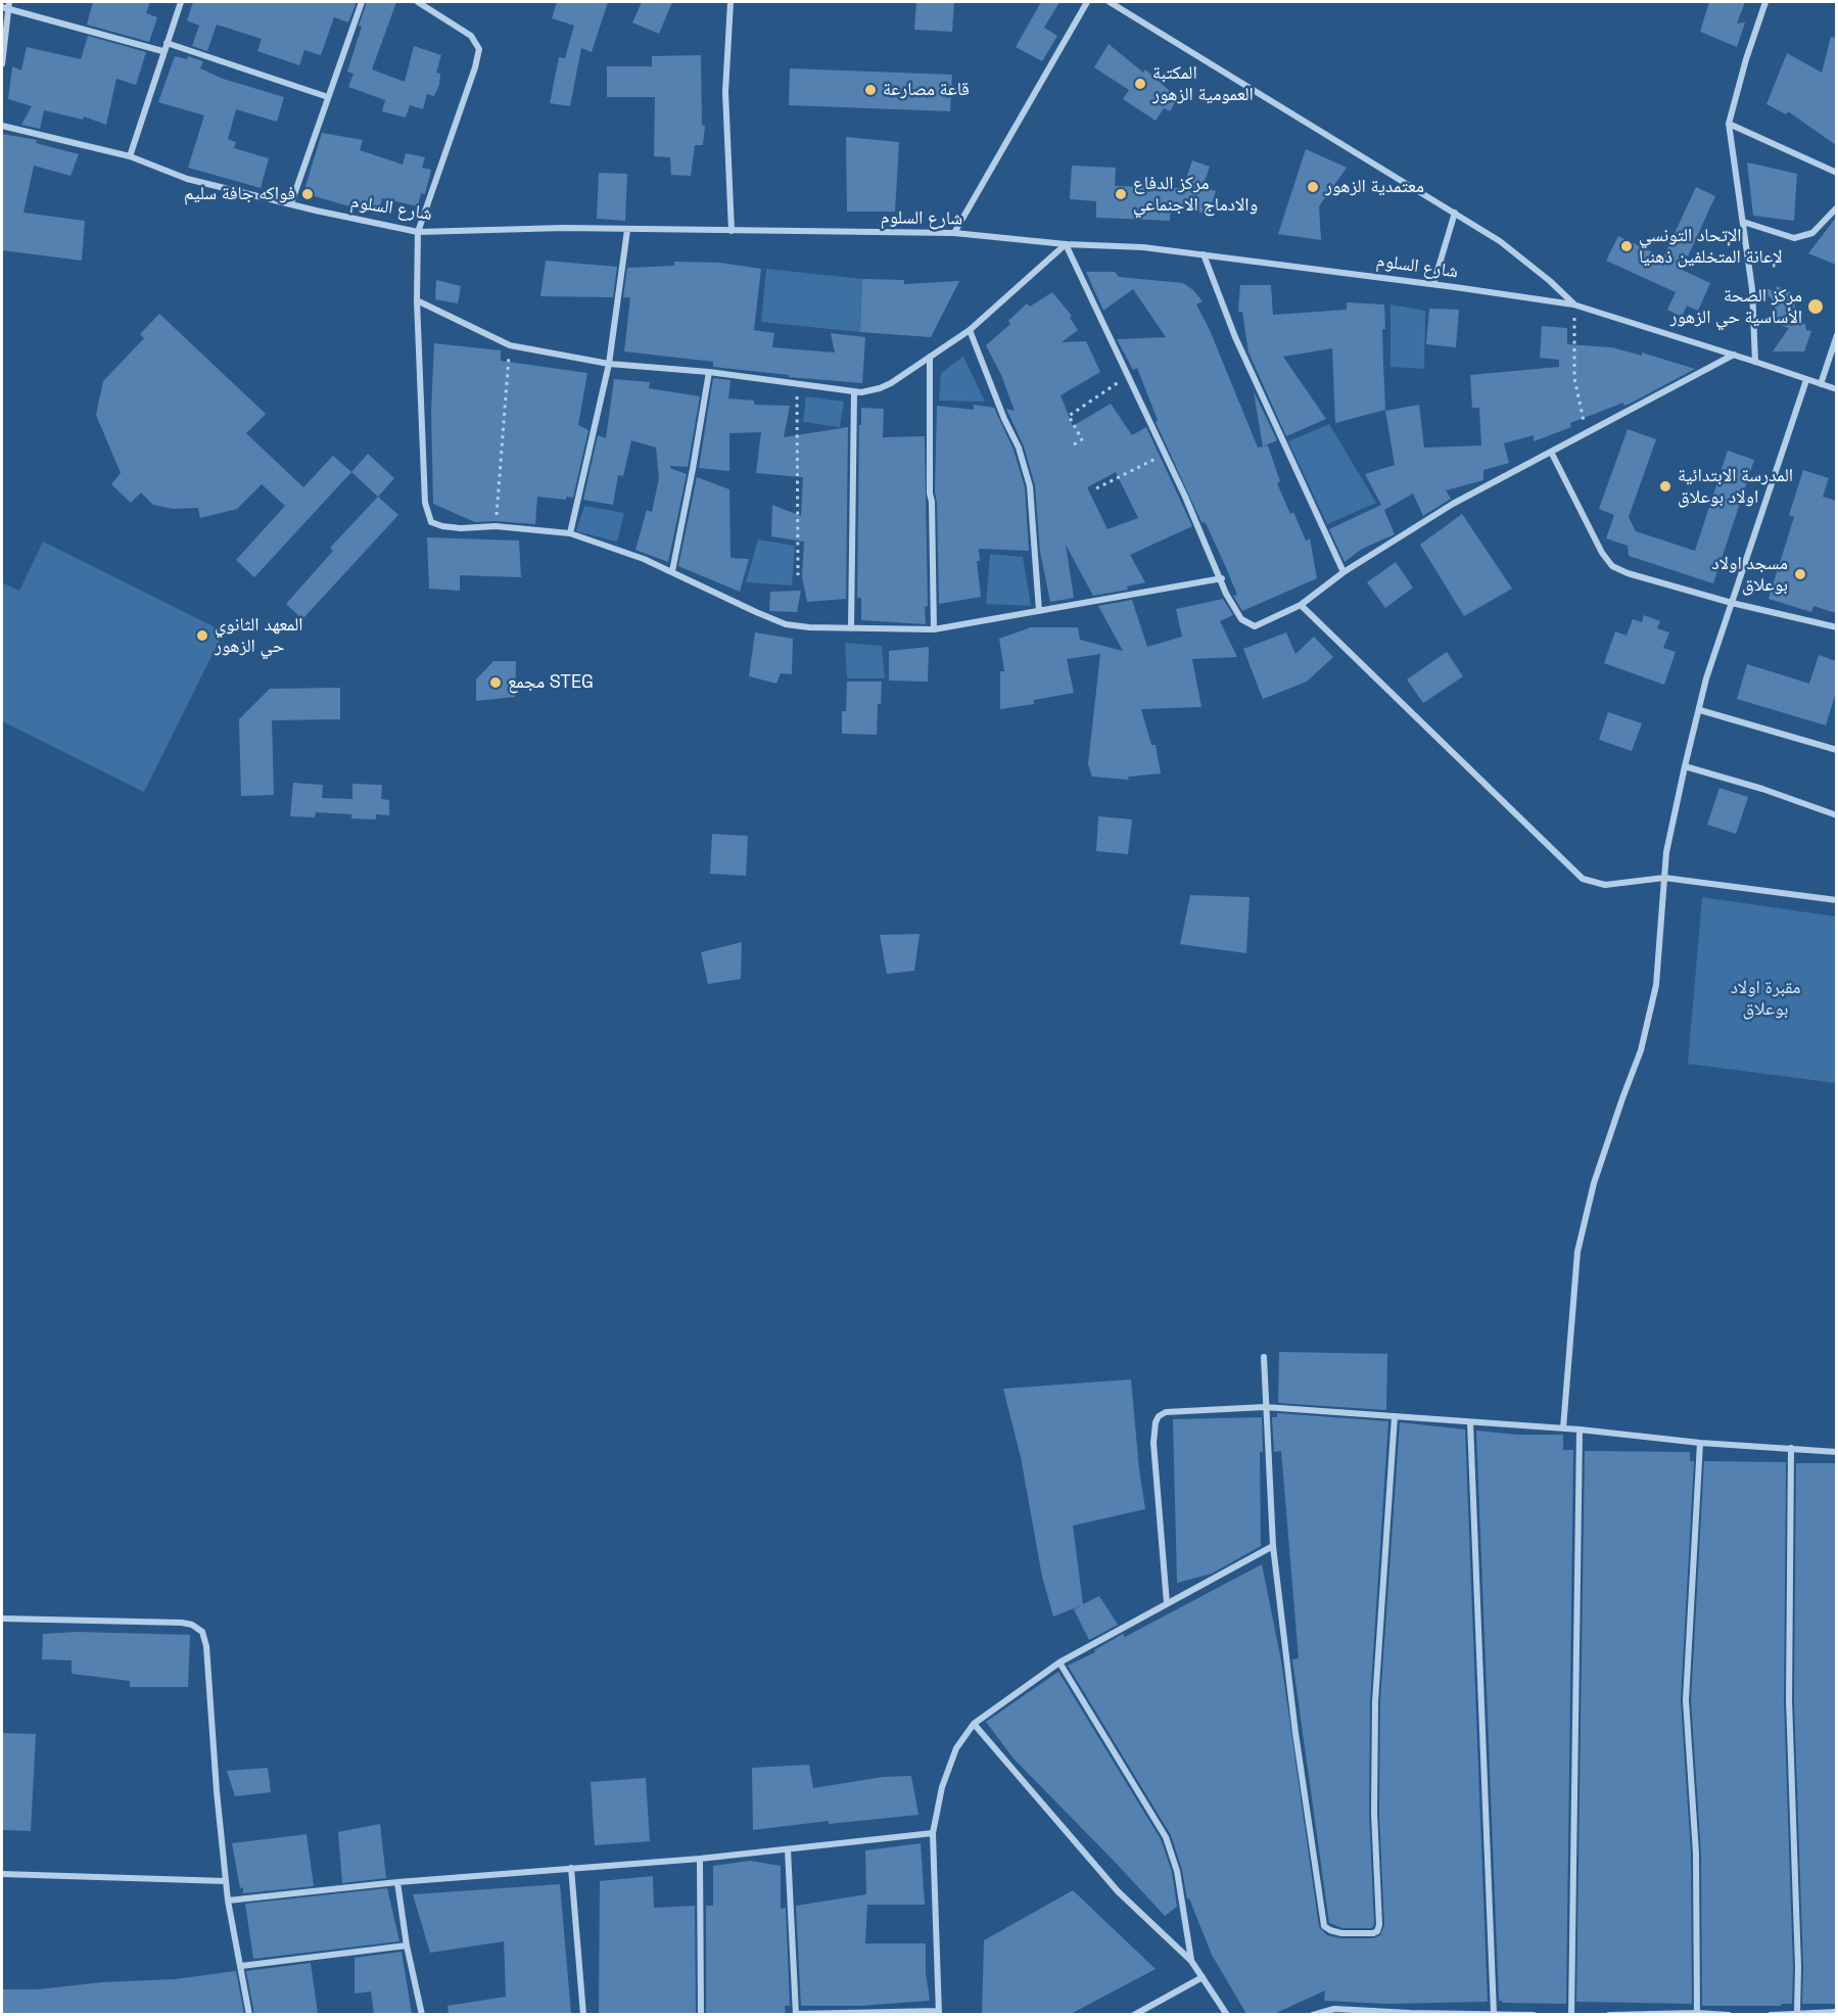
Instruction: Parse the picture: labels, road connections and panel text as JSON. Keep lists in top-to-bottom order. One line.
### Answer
{"streets":{"street":["شارع السلوم"]},"parks":["مقبرة اولاد بوعلاق"],"places":["المكتبة العمومية الزهور","قاعة مصارعة","معتمدية الزهور","فواكه جافة سليم","مركز الدفاع والادماج الاجنماعي","الإتحاد التونسي لإعانة المتخلفين ذهنيا","مركز الصحة الأساسية حي الزهور","المدرسة الابتدائية اولاد بوعلاق","مسجد اولاد بوعلاق","المعهد الثانوي حي الزهور","مجمع STEG"]}
